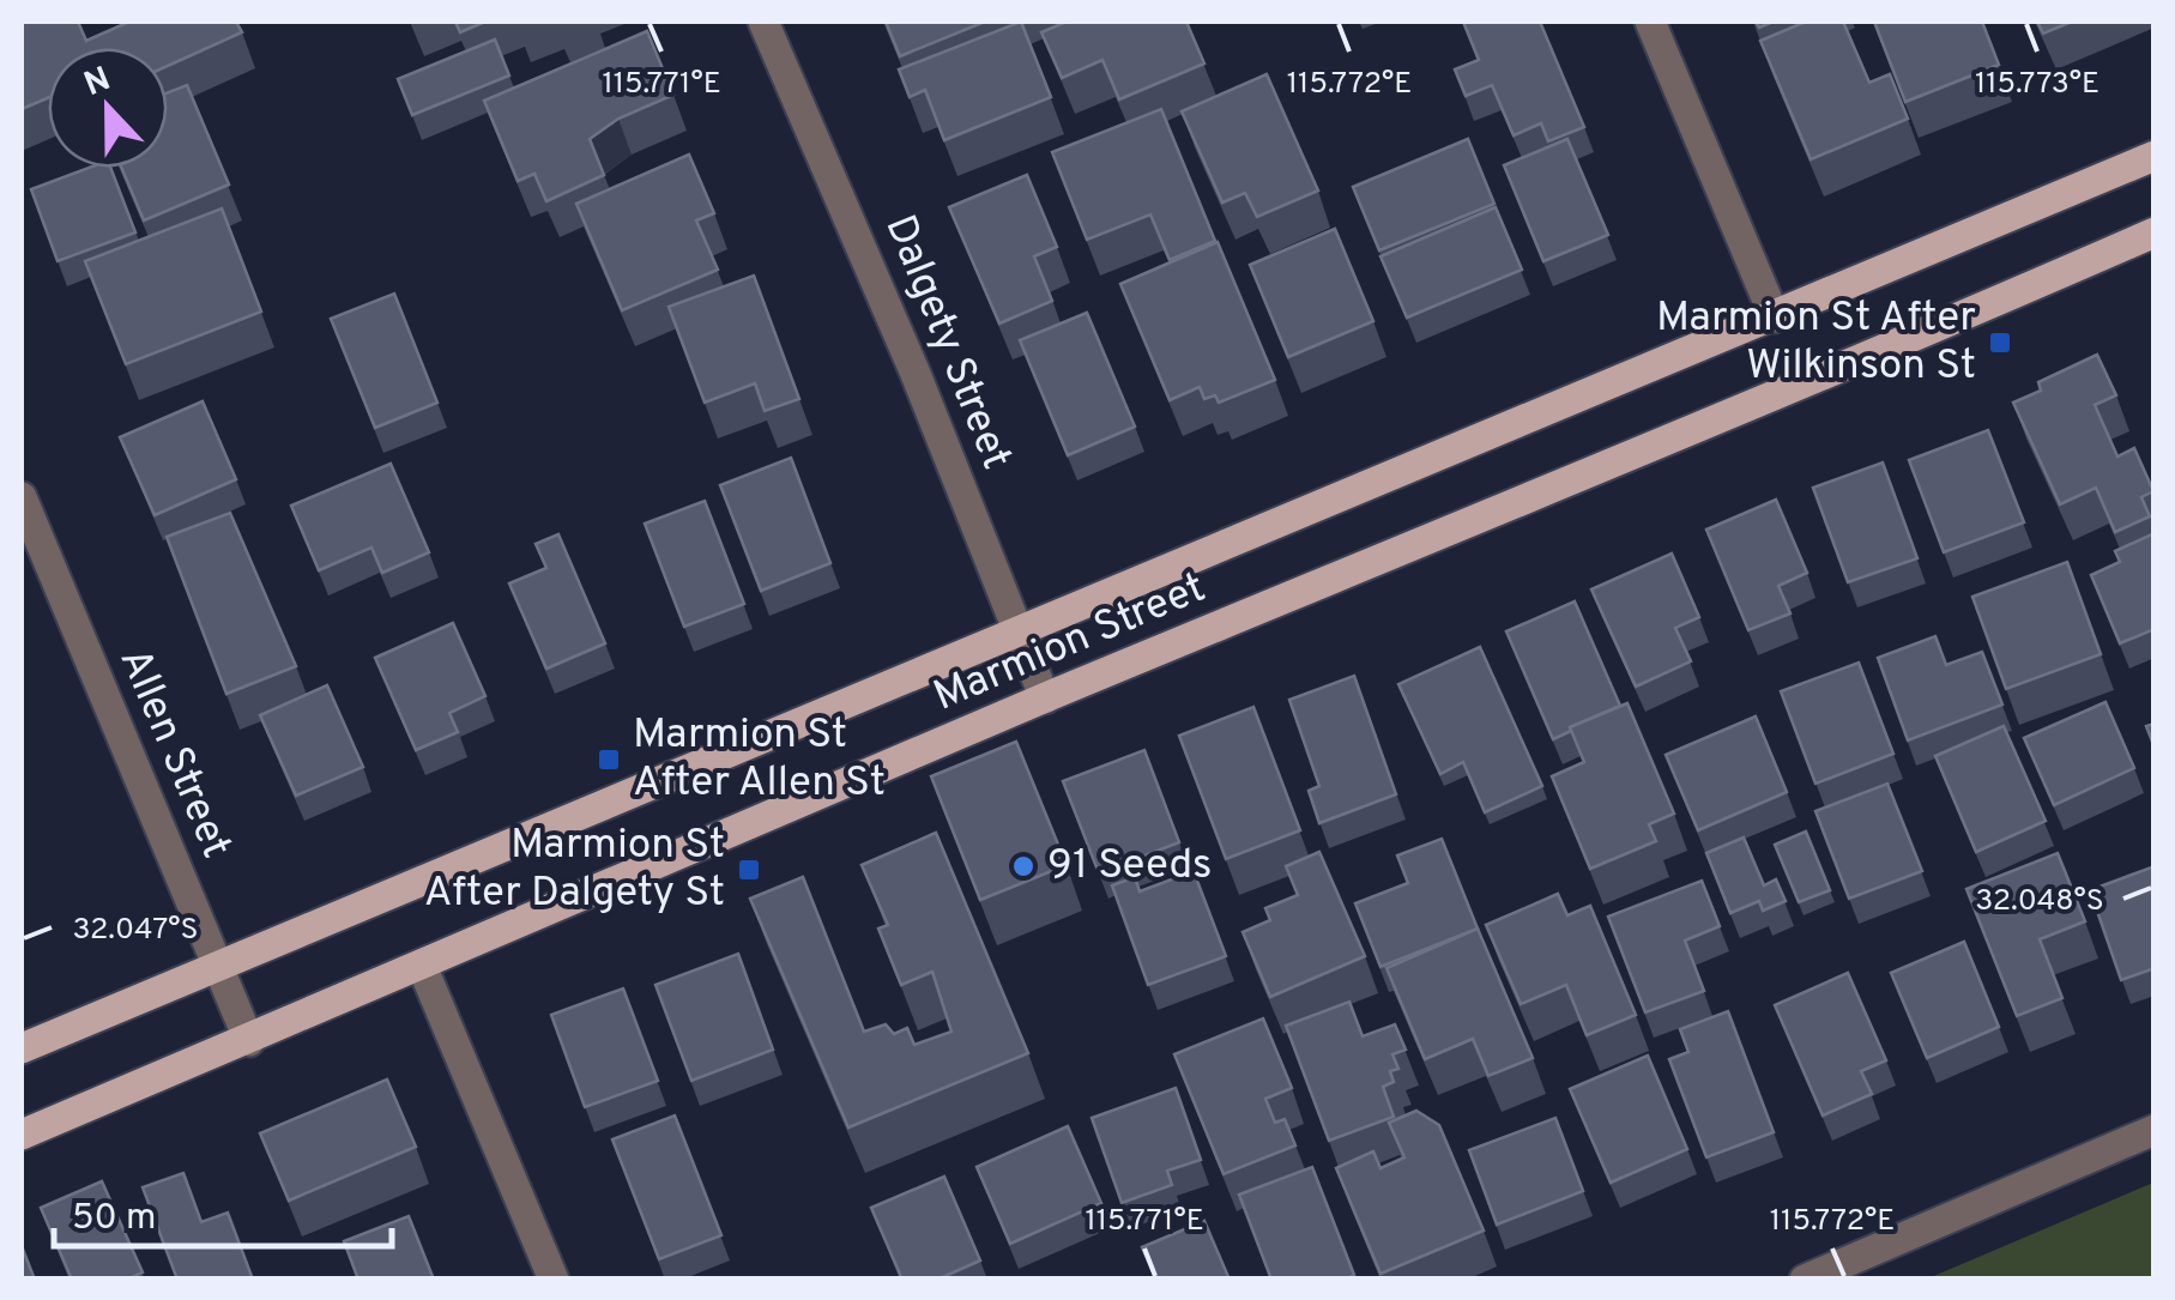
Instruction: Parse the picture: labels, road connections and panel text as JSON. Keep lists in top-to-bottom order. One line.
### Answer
{"streets":{"main road":["Marmion Street"],"street":["Dalgety Street","Allen Street"]},"crossings":[["Dalgety Street","Marmion Street"],["Marmion Street","Allen Street"]],"places":{"transit":["Marmion St After Wilkinson St","Marmion St After Allen St","Marmion St After Dalgety St"],"other":["91 Seeds"]},"scale_bar":"50 m","north":"top","coordinates":["115.771°E","115.772°E","115.773°E","32.048°S","32.047°S"]}
